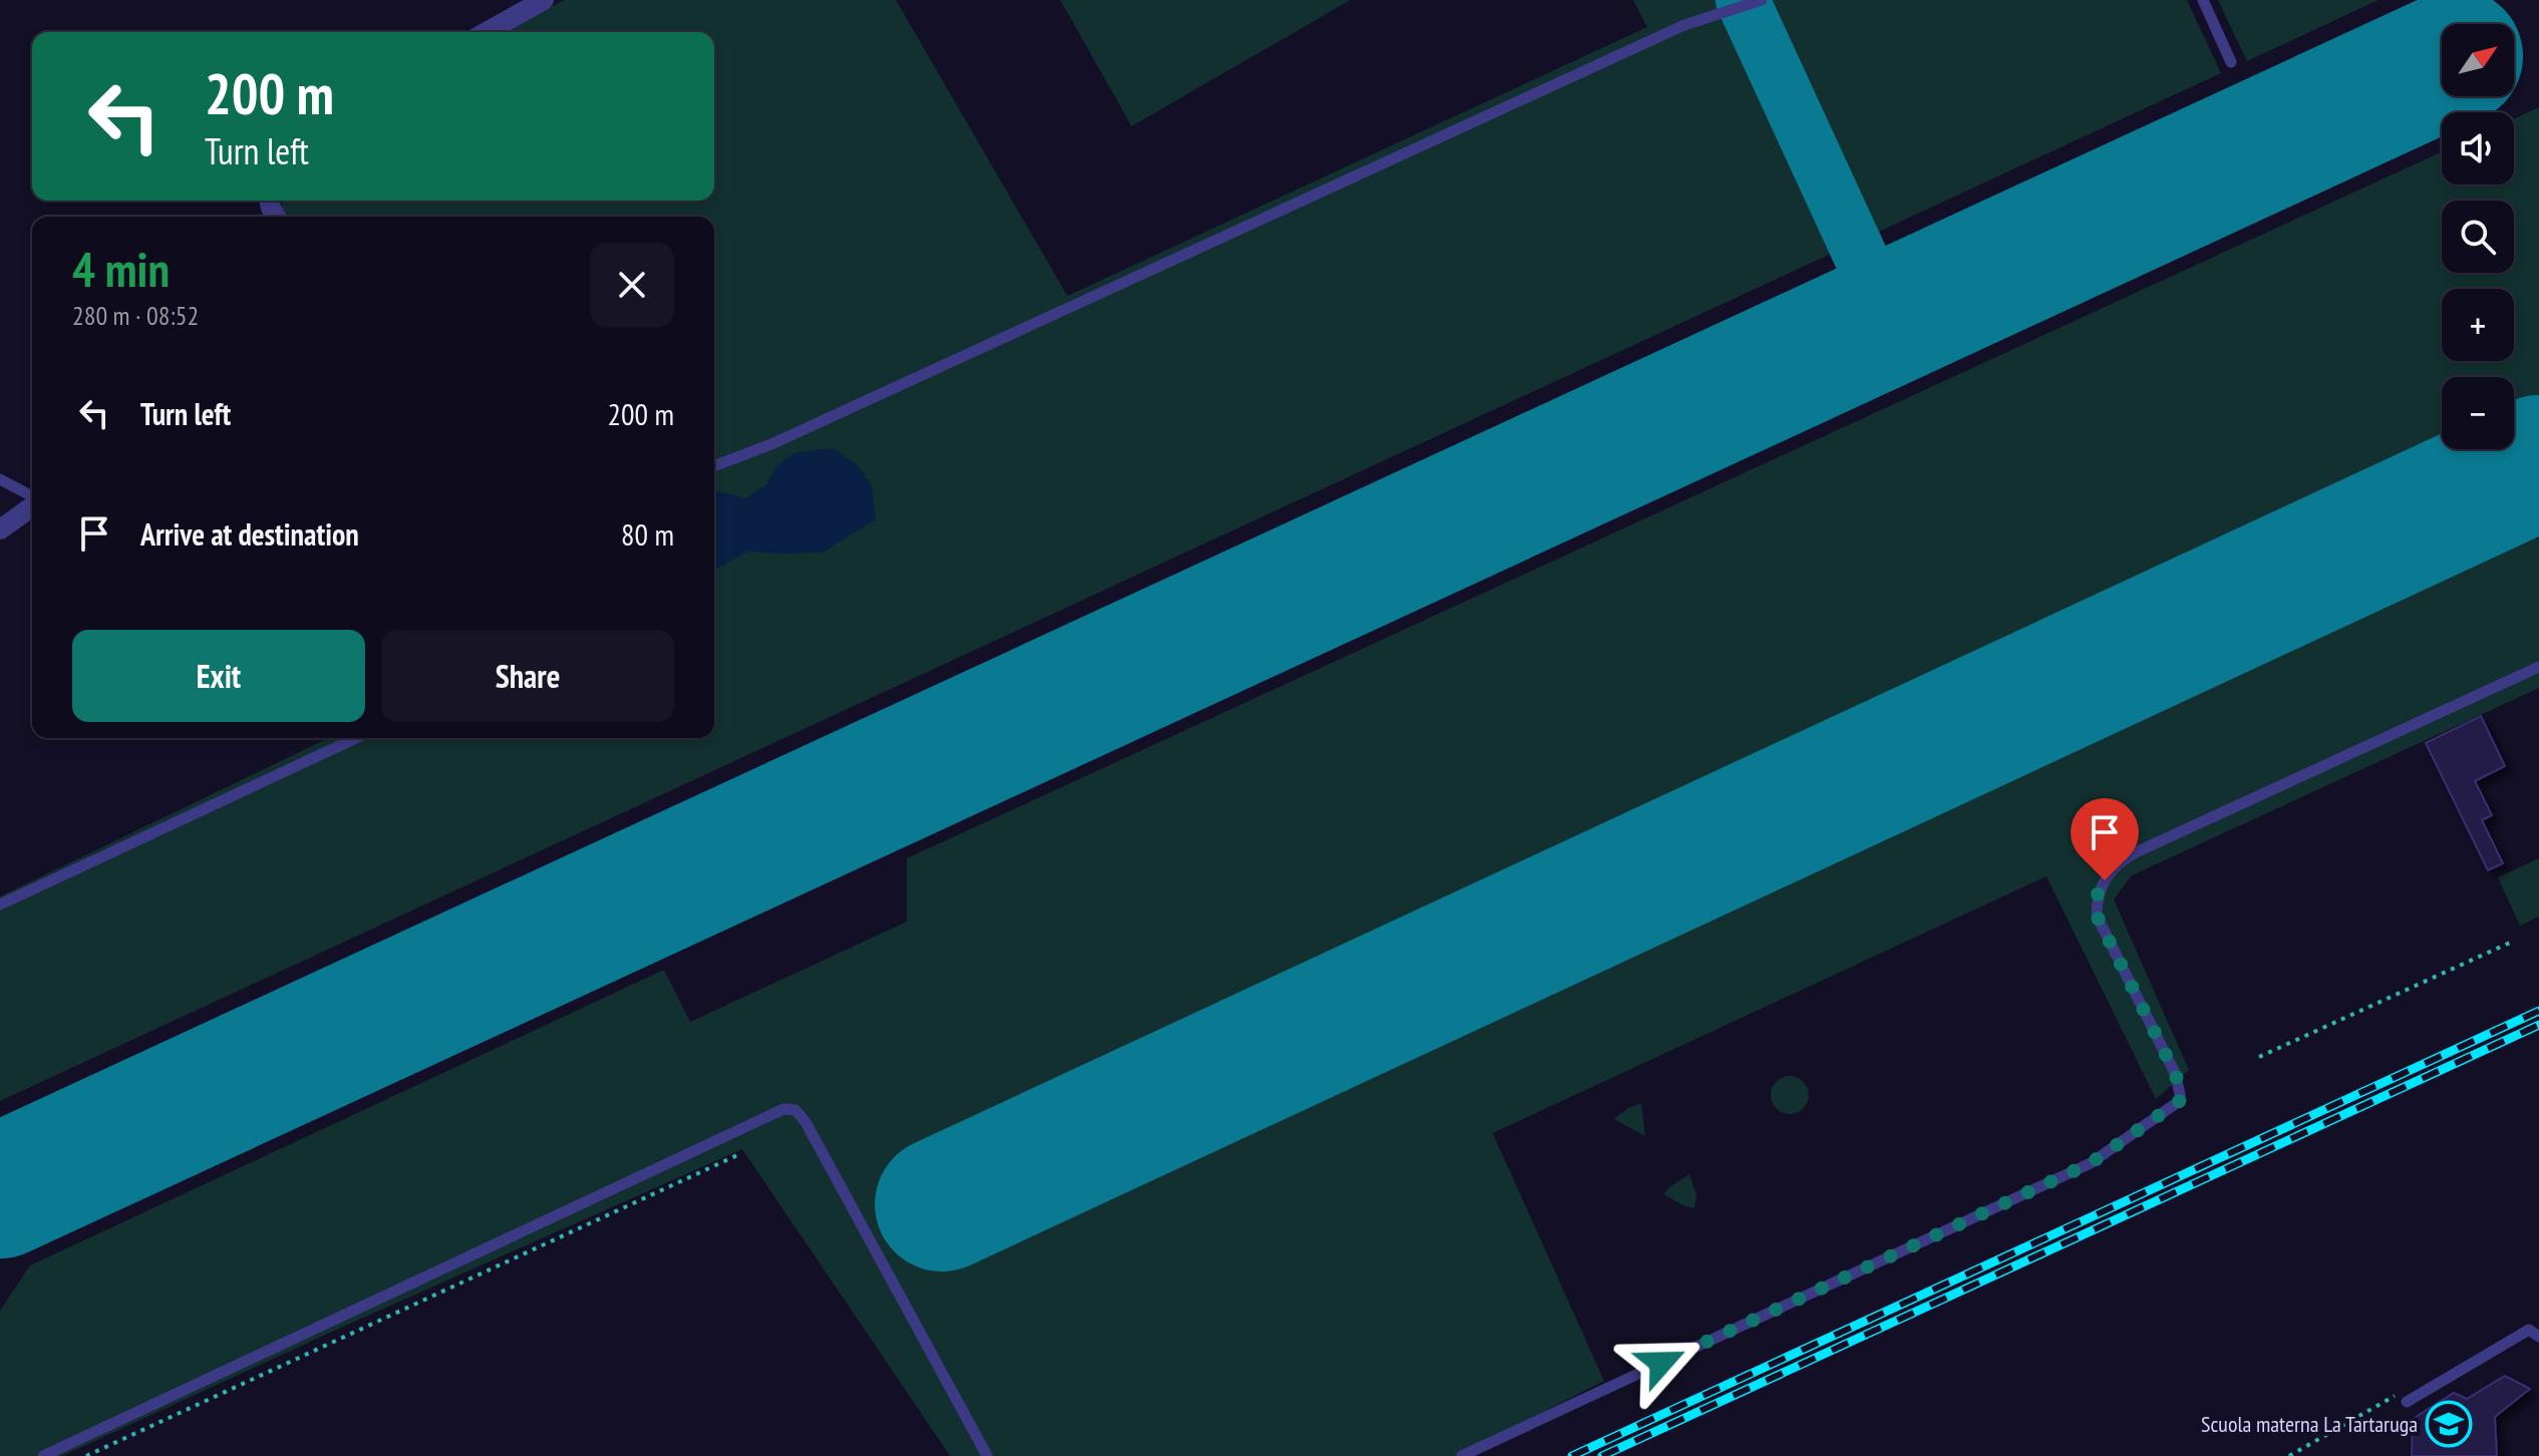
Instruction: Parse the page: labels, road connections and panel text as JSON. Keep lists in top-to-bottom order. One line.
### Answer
{"places":{"school or university":["Scuola materna La Tartaruga"]},"north":"top right","page":{"map_buttons":["+","−"],"turn":["200 m","Turn left"],"heading":["4 min","280 m · 08:52"],"list":[{"name":"Turn left","value":"200 m"},{"name":"Arrive at destination","value":"80 m"}],"buttons":["Exit","Share"]}}
